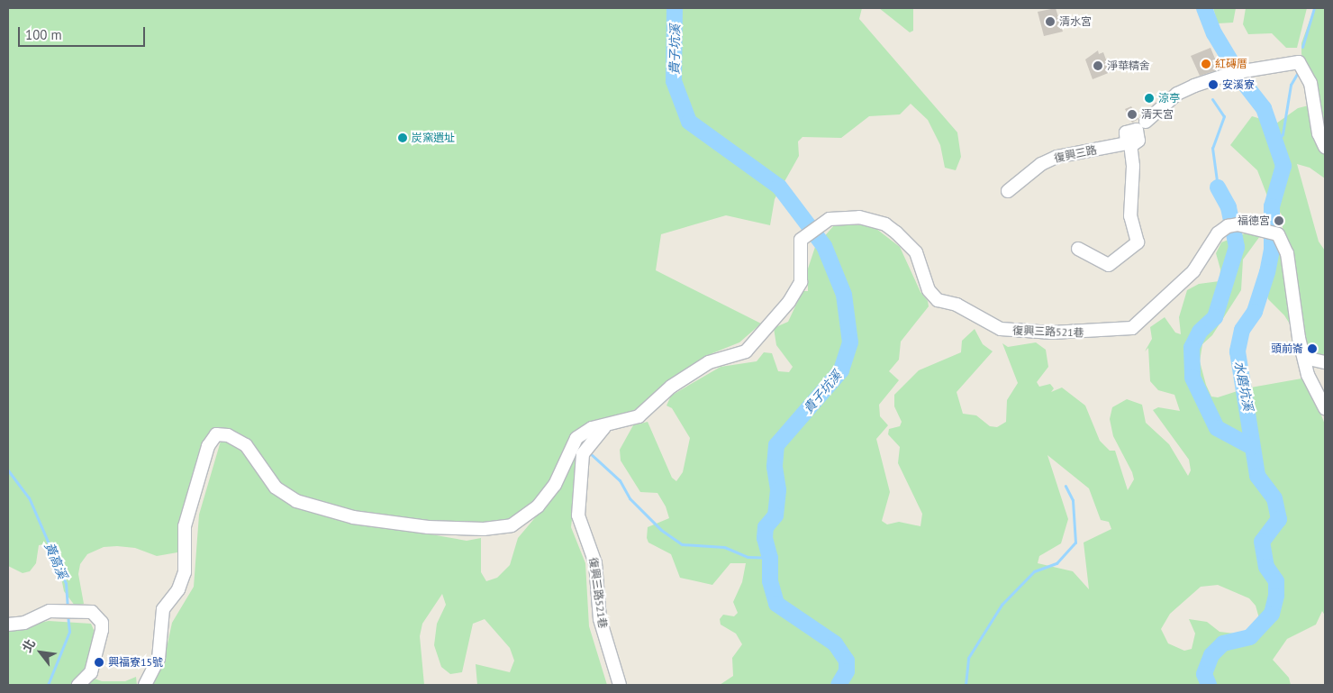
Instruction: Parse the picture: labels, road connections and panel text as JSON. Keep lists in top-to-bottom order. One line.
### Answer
{"streets":{"street":["復興三路","復興三路521巷"]},"water":["貴子坑溪","水磨坑溪","黃高溪"],"places":["清水宮","紅磚厝","淨華精舍","安溪寮","涼亭","清天宮","炭窯遺址","福德宮","頭前崙","興福寮15號"],"scale_bar":"100 m","north":"top left"}
